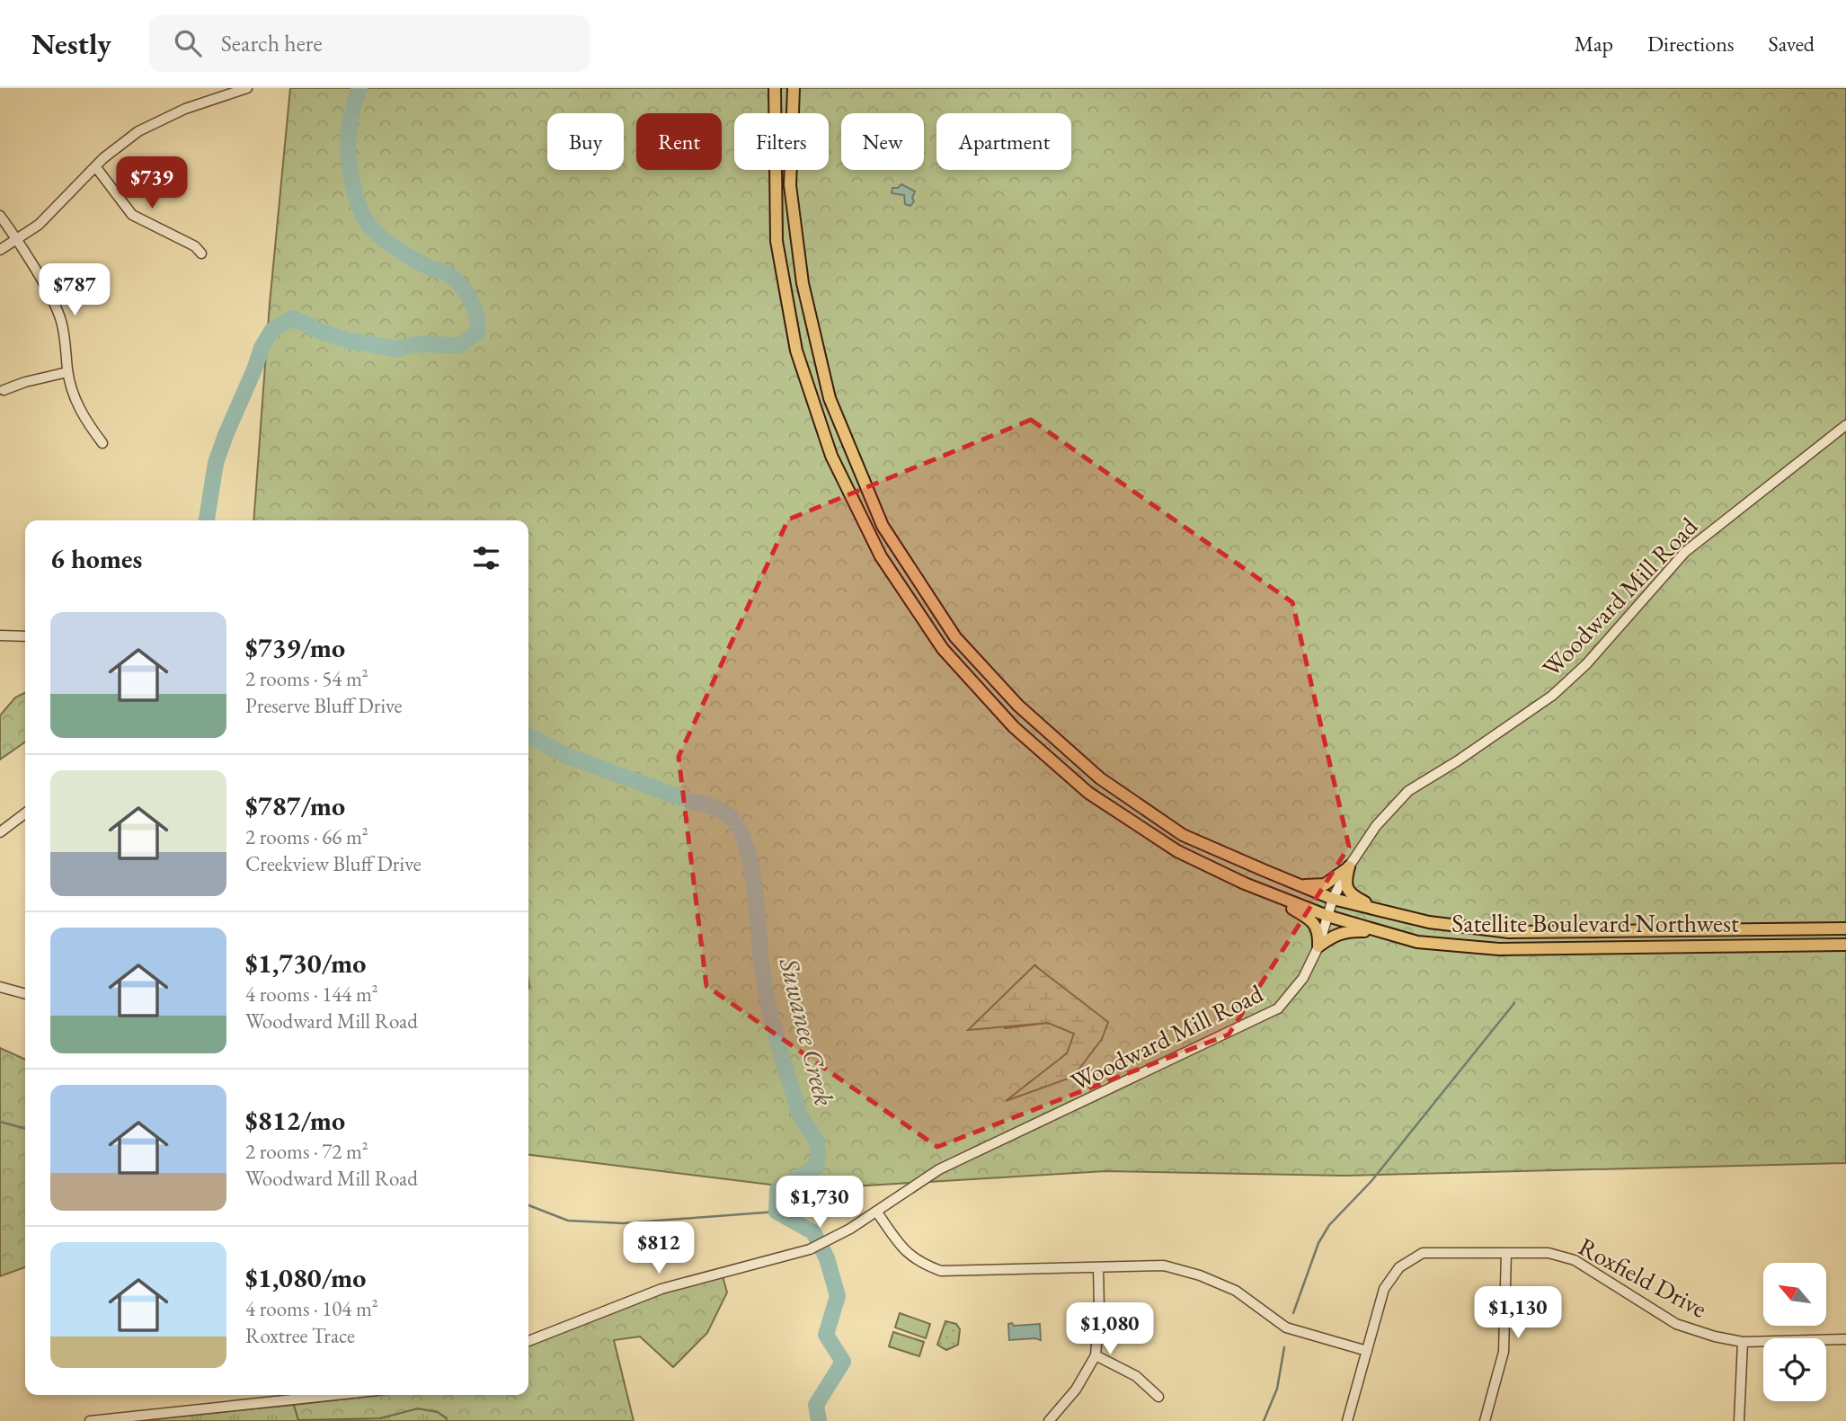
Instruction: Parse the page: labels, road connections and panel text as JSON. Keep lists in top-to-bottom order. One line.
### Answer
{"streets":{"main road":["Satellite Boulevard Northwest"],"street":["Woodward Mill Road","Roxfield Drive"]},"crossings":[["Woodward Mill Road","Satellite Boulevard Northwest"]],"water":["Suwanee Creek"],"north":"top left","page":{"header":"Nestly","search":"Search here","nav":["Map","Directions","Saved"],"chip":["Buy","Rent","Filters","New","Apartment"],"price":["$739","$787","$1,730","$812","$1,130","$1,080"],"heading":"6 homes","list":[{"name":"$739/mo","note":"2 rooms · 54 m² · Preserve Bluff Drive"},{"name":"$787/mo","note":"2 rooms · 66 m² · Creekview Bluff Drive"},{"name":"$1,730/mo","note":"4 rooms · 144 m² · Woodward Mill Road"},{"name":"$812/mo","note":"2 rooms · 72 m² · Woodward Mill Road"},{"name":"$1,080/mo","note":"4 rooms · 104 m² · Roxtree Trace"}]}}
